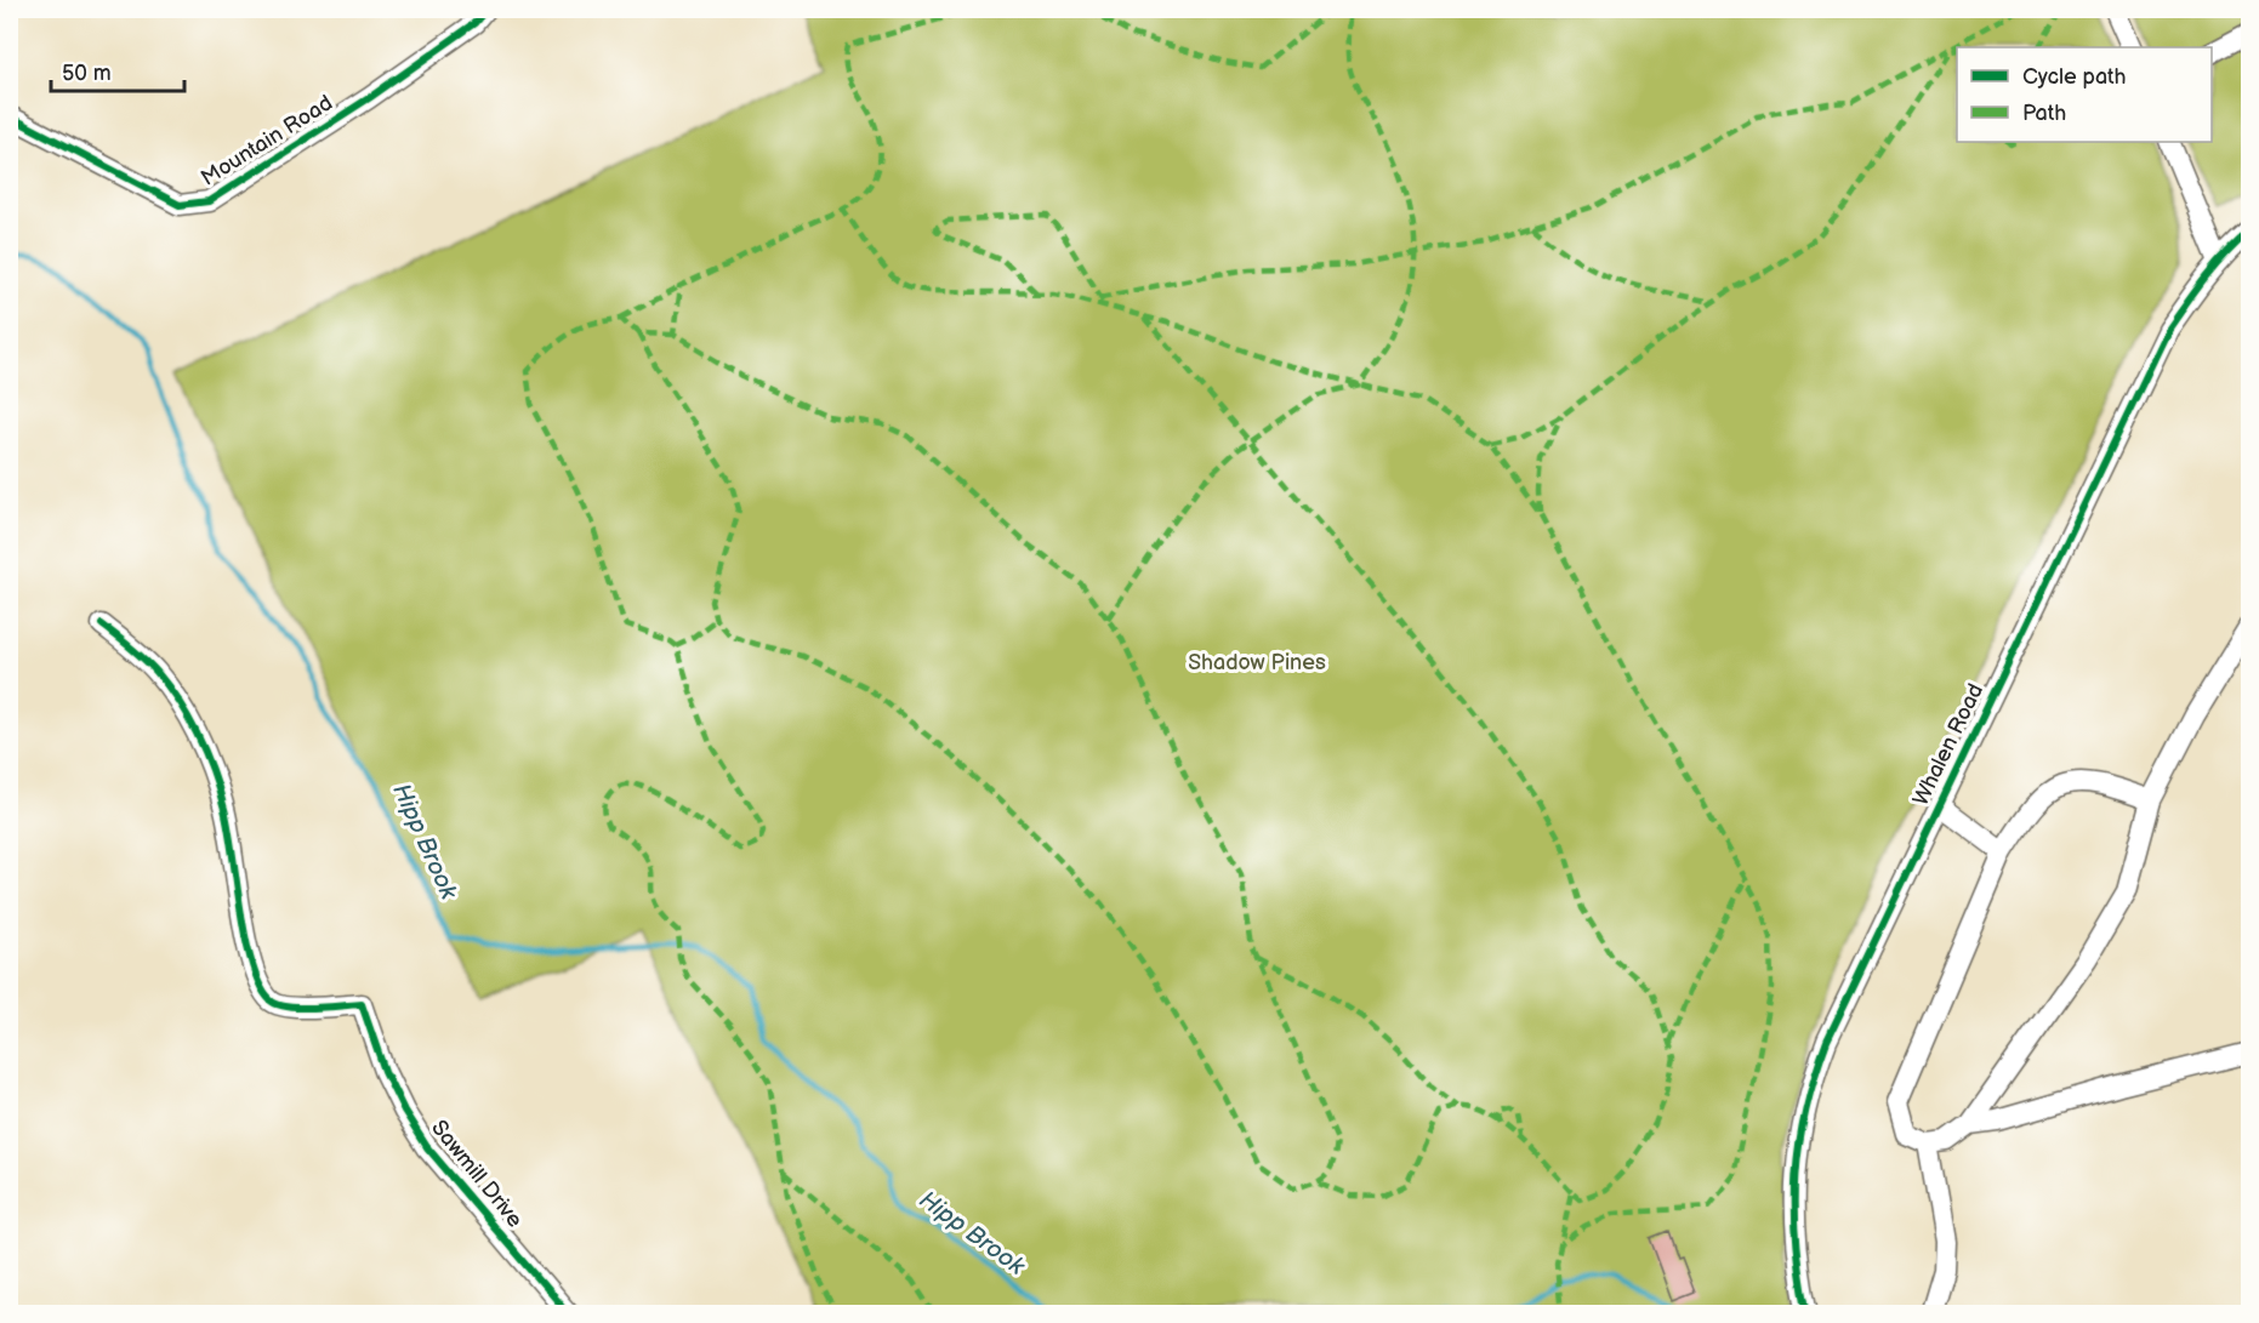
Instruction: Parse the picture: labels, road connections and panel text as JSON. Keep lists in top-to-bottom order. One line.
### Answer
{"streets":{"street":["Mountain Road","Whalen Road","Sawmill Drive"]},"water":["Hipp Brook"],"parks":["Shadow Pines"],"legend":["Cycle path","Path"],"scale_bar":"50 m"}
